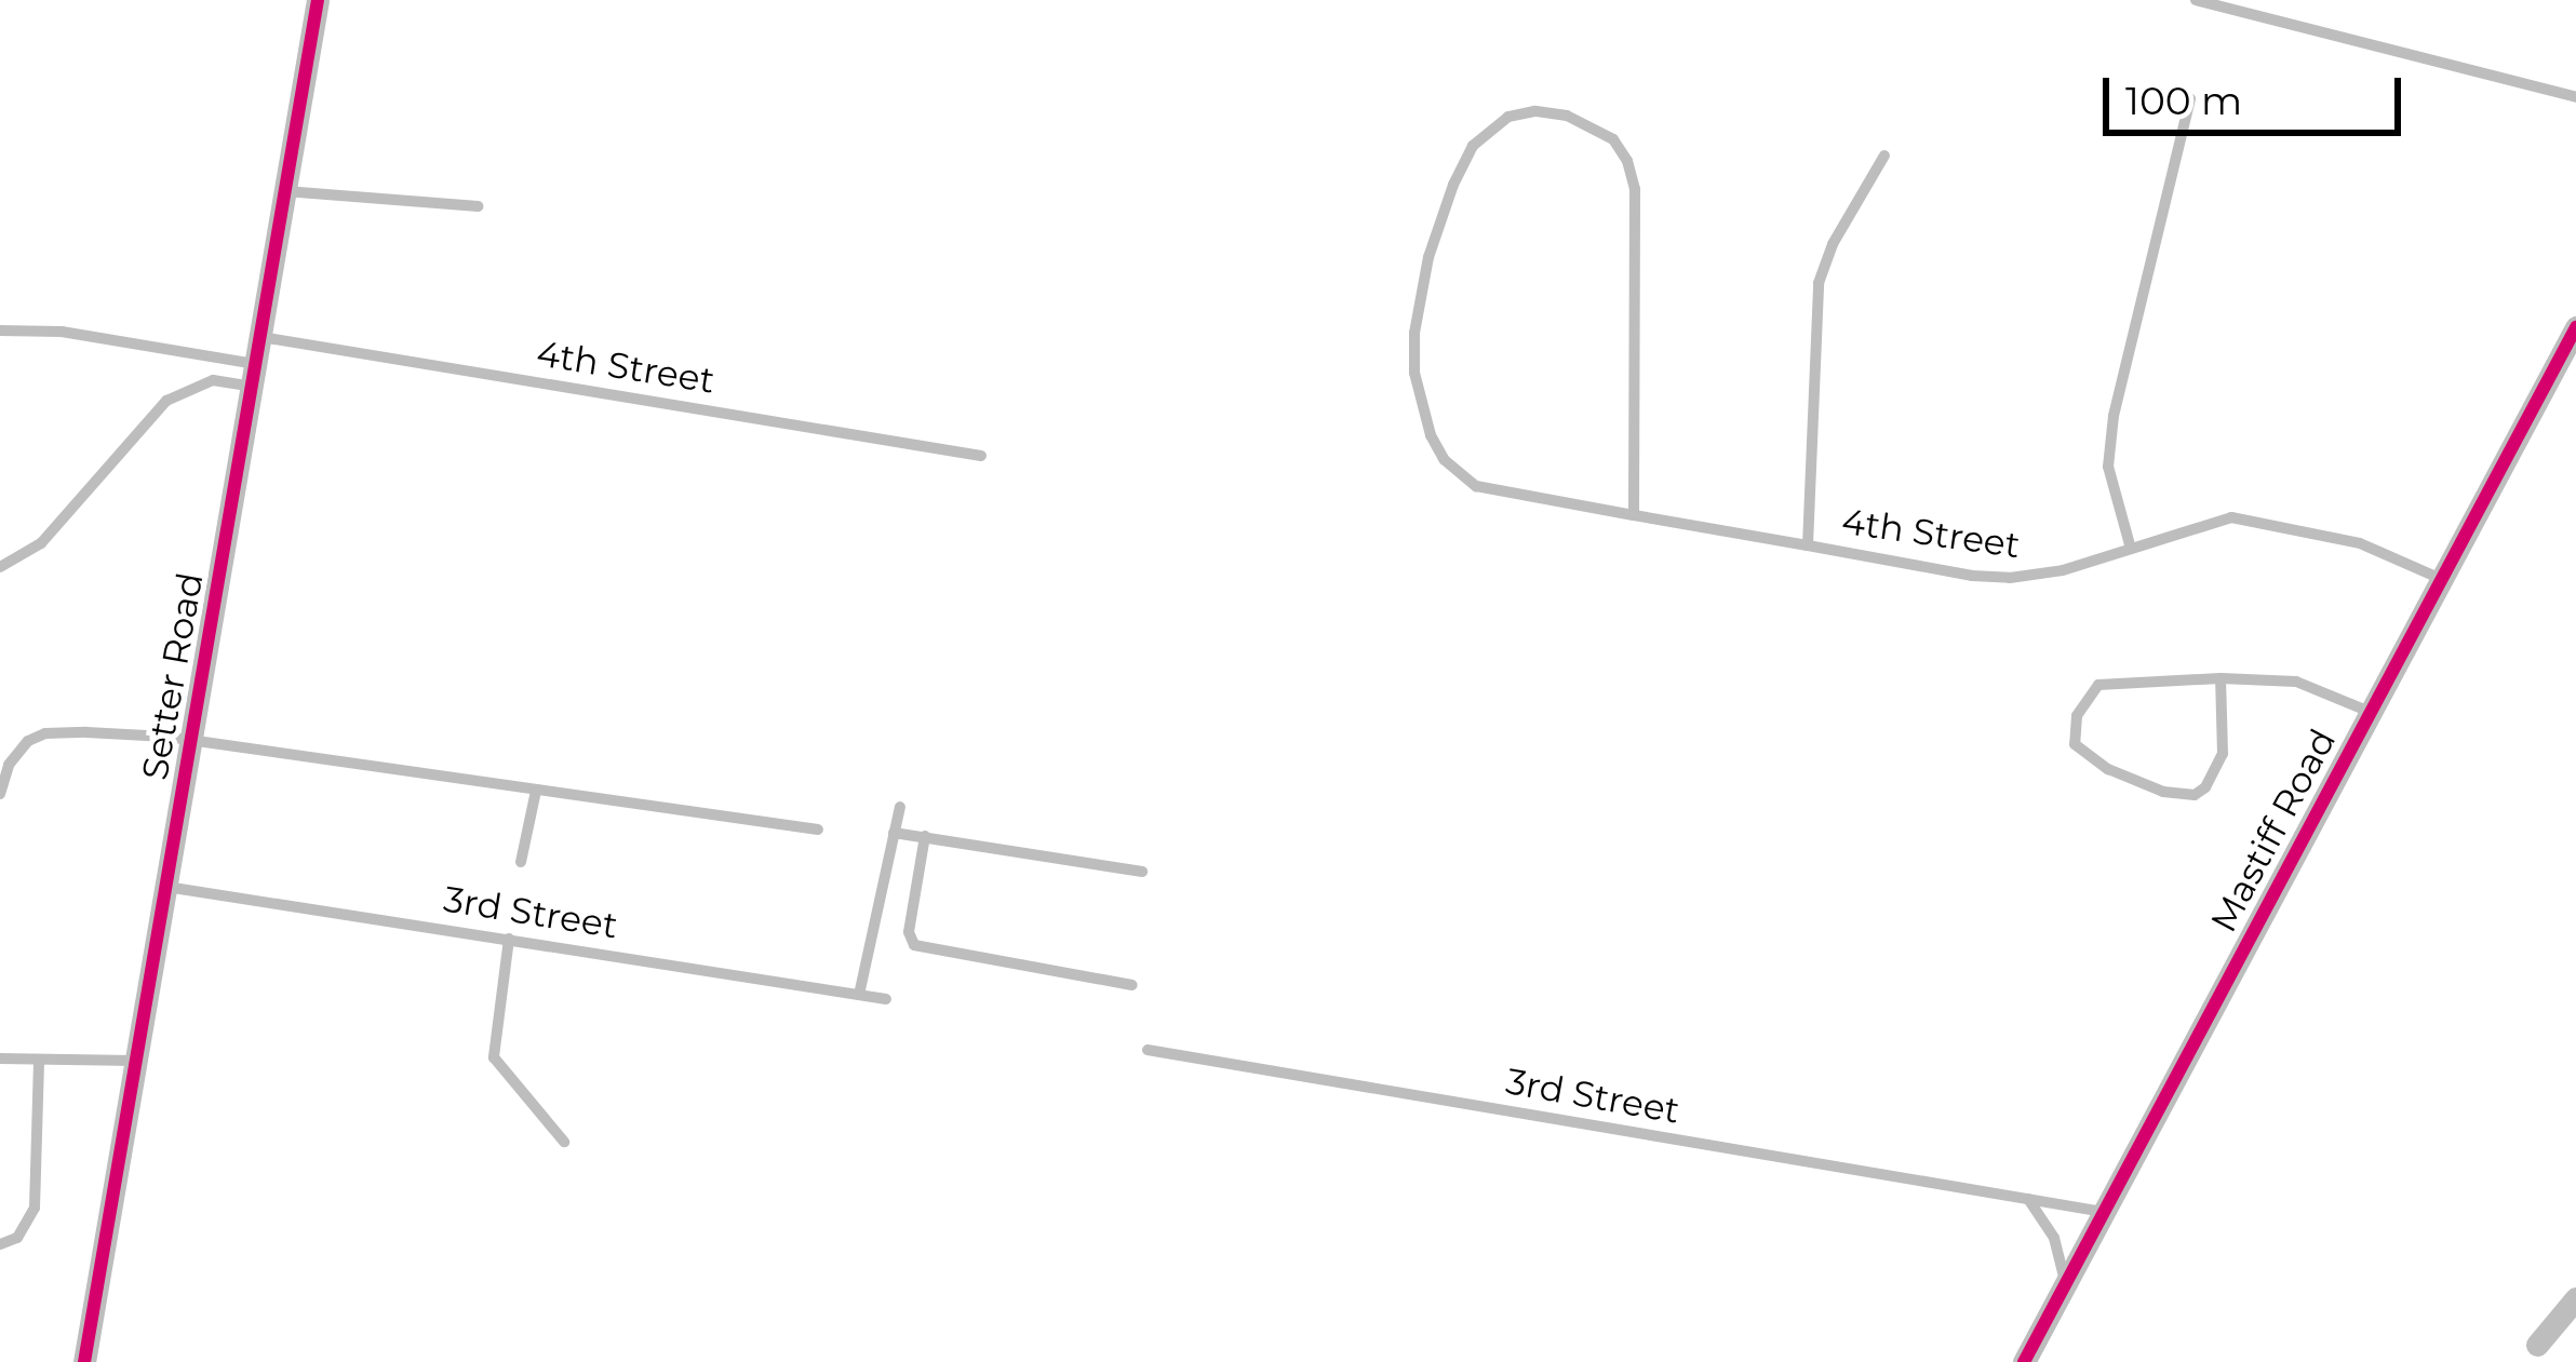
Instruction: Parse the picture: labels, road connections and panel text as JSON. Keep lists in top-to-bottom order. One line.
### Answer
{"streets":{"street":["Setter Road","Mastiff Road"],"lane":["4th Street","3rd Street"]},"crossings":[["4th Street","Setter Road"],["4th Street","Mastiff Road"],["Setter Road","3rd Street"],["Mastiff Road","3rd Street"]],"scale_bar":"100 m"}
